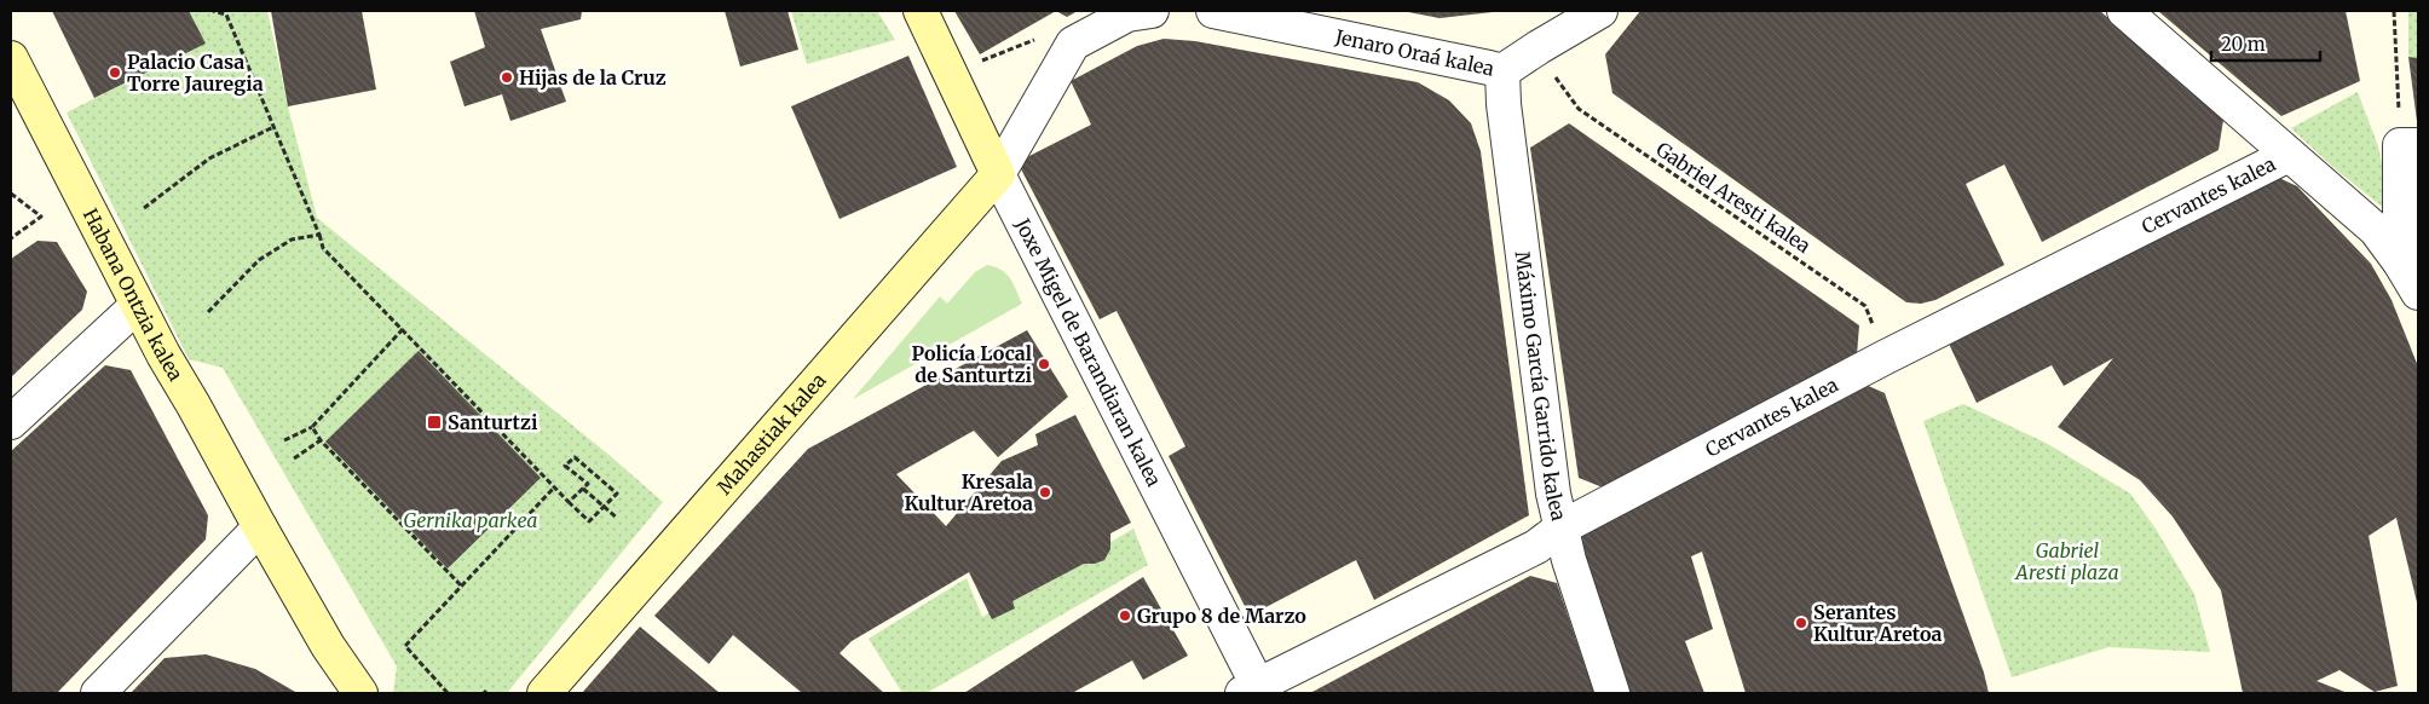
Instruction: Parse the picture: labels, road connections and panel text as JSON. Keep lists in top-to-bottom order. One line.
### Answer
{"streets":{"street":["Jenaro Oraá kalea","Cervantes kalea","Habana Ontzia kalea","Joxe Migel de Barandiaran kalea","Máximo García Garrido kalea","Mahastiak kalea"],"path":["Gabriel Aresti kalea"]},"crossings":[["Jenaro Oraá kalea","Máximo García Garrido kalea"],["Cervantes kalea","Gabriel Aresti kalea"],["Cervantes kalea","Joxe Migel de Barandiaran kalea"],["Cervantes kalea","Máximo García Garrido kalea"],["Joxe Migel de Barandiaran kalea","Mahastiak kalea"]],"parks":["Gernika parkea","Gabriel Aresti plaza"],"places":{"other":["Palacio Casa Torre Jauregia","Hijas de la Cruz","Policía Local de Santurtzi","Kresala Kultur Aretoa","Grupo 8 de Marzo","Serantes Kultur Aretoa"],"transit":["Santurtzi"]},"scale_bar":"20 m"}
